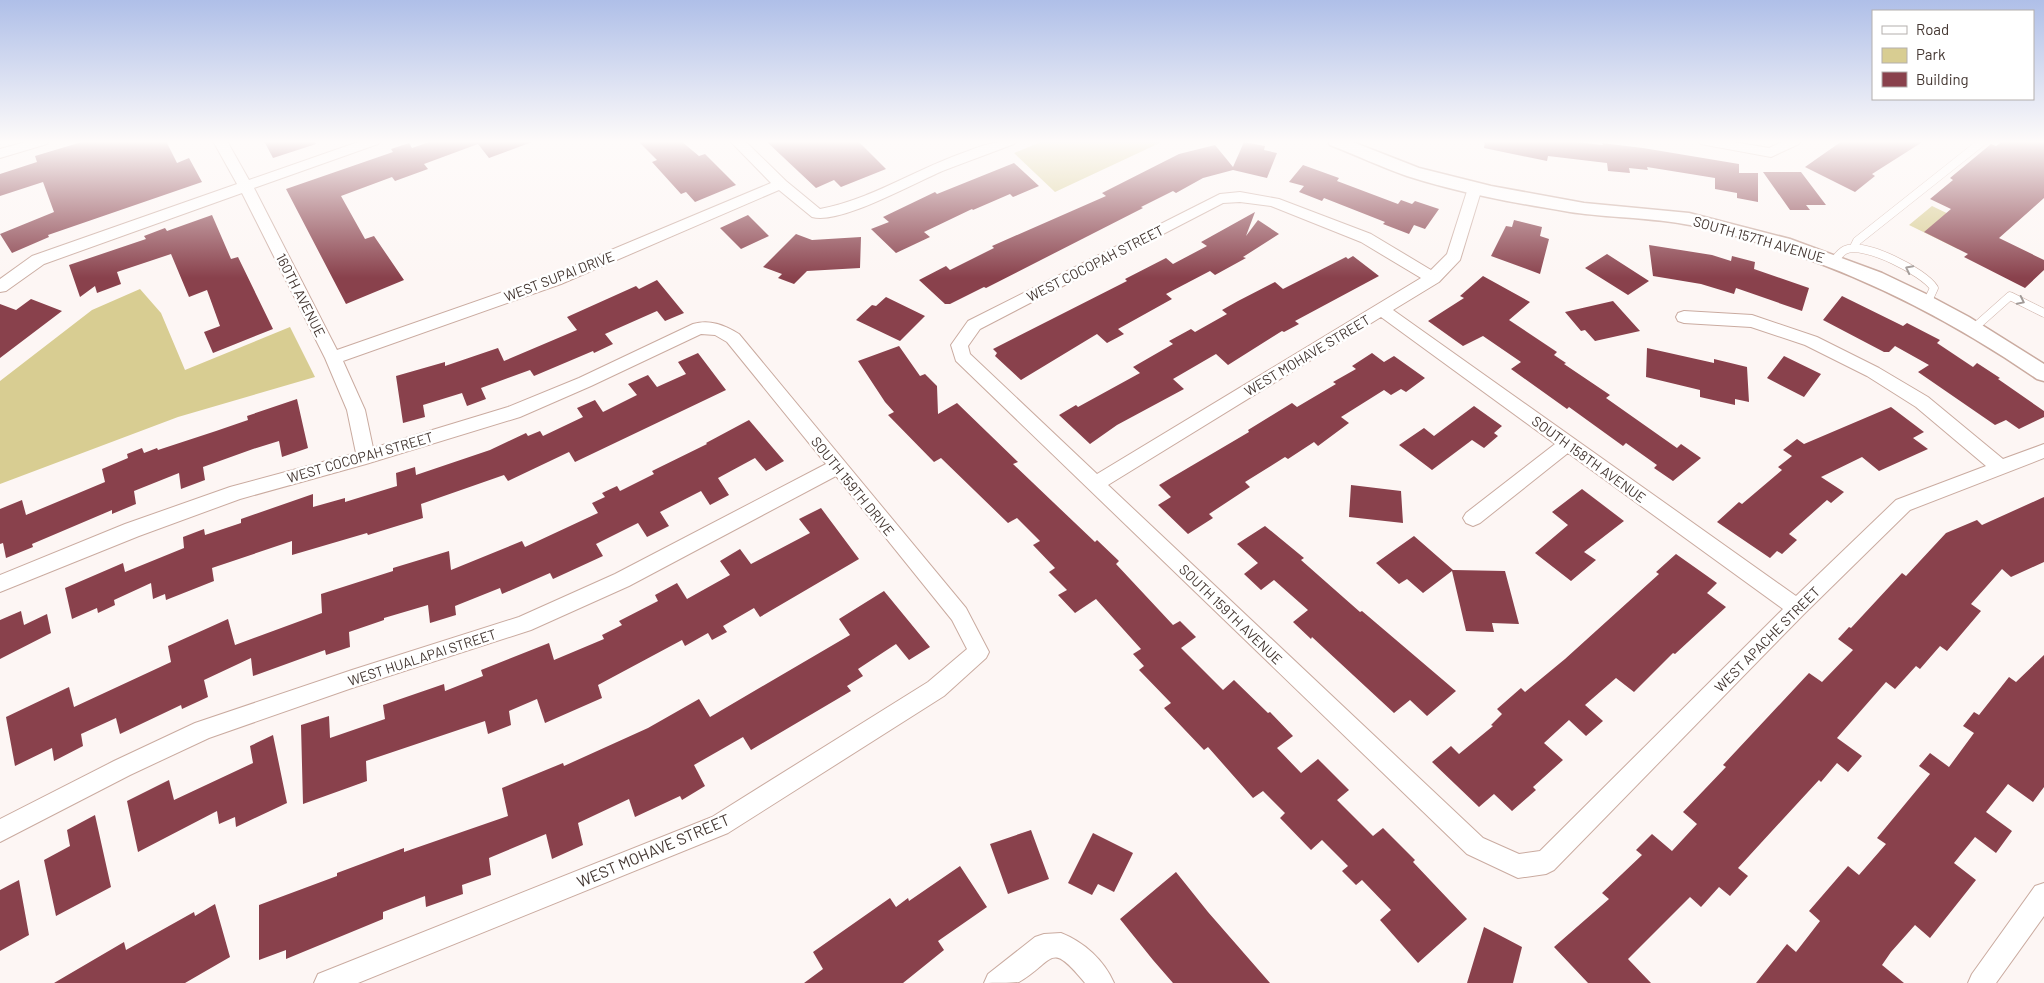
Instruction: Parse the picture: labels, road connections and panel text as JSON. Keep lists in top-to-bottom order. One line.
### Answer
{"streets":{"street":["SOUTH 157TH AVENUE","WEST COCOPAH STREET","WEST SUPAI DRIVE","160TH AVENUE","WEST MOHAVE STREET","SOUTH 158TH AVENUE","SOUTH 159TH DRIVE","SOUTH 159TH AVENUE","WEST APACHE STREET","WEST HUALAPAI STREET"]},"crossings":[["SOUTH 157TH AVENUE","WEST MOHAVE STREET"],["WEST COCOPAH STREET","160TH AVENUE"],["WEST COCOPAH STREET","WEST MOHAVE STREET"],["WEST COCOPAH STREET","SOUTH 159TH DRIVE"],["WEST COCOPAH STREET","SOUTH 159TH AVENUE"],["WEST SUPAI DRIVE","160TH AVENUE"],["WEST MOHAVE STREET","SOUTH 158TH AVENUE"],["WEST MOHAVE STREET","SOUTH 159TH DRIVE"],["WEST MOHAVE STREET","SOUTH 159TH AVENUE"],["SOUTH 158TH AVENUE","WEST APACHE STREET"],["SOUTH 159TH DRIVE","WEST HUALAPAI STREET"],["SOUTH 159TH AVENUE","WEST APACHE STREET"]],"legend":["Road","Park","Building"]}
